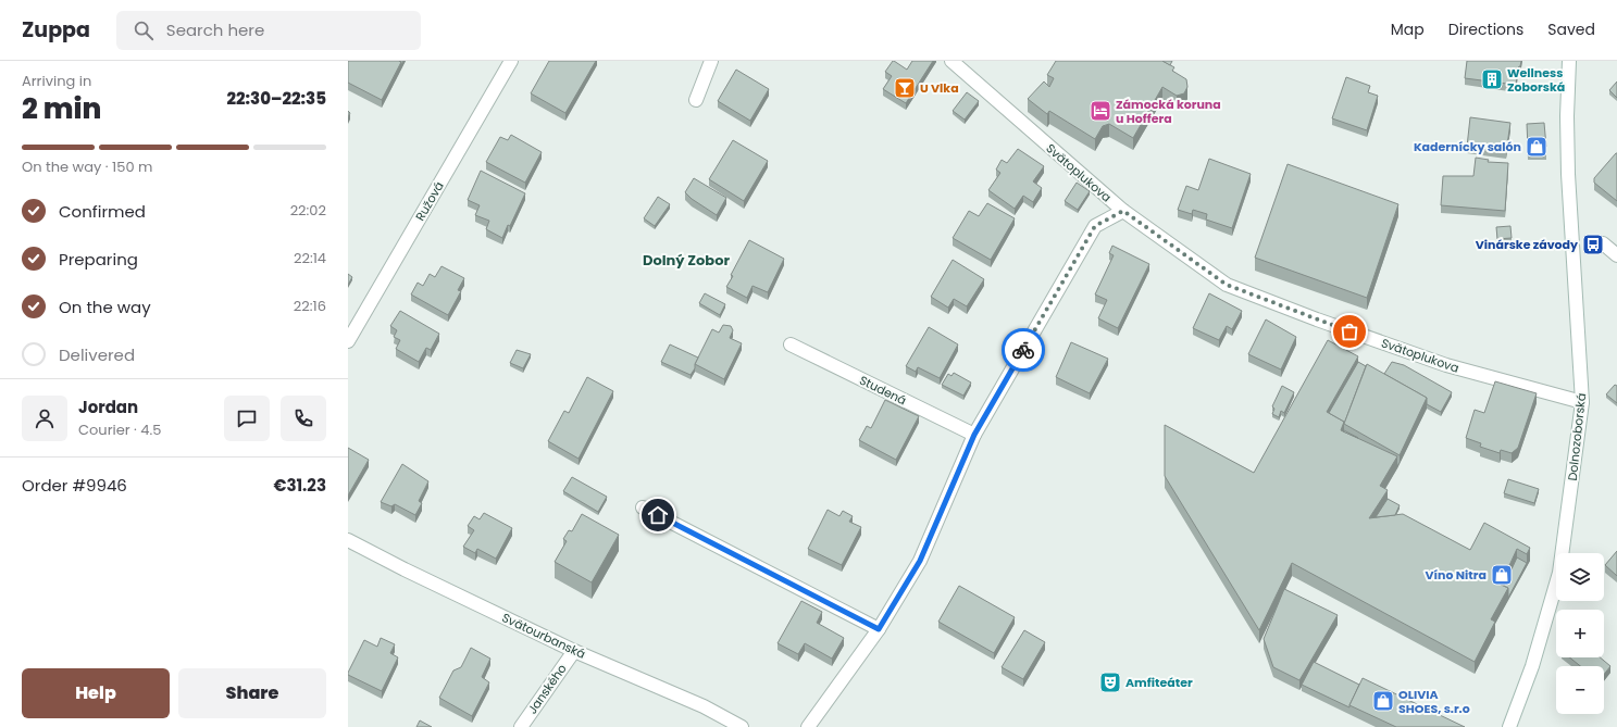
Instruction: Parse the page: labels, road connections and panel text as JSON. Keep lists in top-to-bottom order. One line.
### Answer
{"streets":{"street":["Svätoplukova","Ružová","Studená","Dolnozoborská","Svätourbanská","Janského"]},"crossings":[["Svätoplukova","Dolnozoborská"],["Svätourbanská","Janského"]],"districts":["Dolný Zobor"],"places":{"building":["Wellness Zoborská"],"bar":["U Vlka"],"hotel":["Zámocká koruna u Hoffera"],"shop":["Kadernícky salón","Víno Nitra","OLIVIA SHOES, s.r.o"],"bus stop":["Vinárske závody"],"theatre":["Amfiteáter"]},"page":{"header":"Zuppa","search":"Search here","nav":["Map","Directions","Saved"],"heading":["2 min","Arriving in","22:30–22:35"],"panel":["Jordan","Courier · 4.5","Order #9946","€31.23"],"bar":"On the way · 150 m","list":[["Confirmed","22:02"],["Preparing","22:14"],["On the way","22:16"],"Delivered"],"map_buttons":["+","−"],"buttons":["Help","Share"]}}
